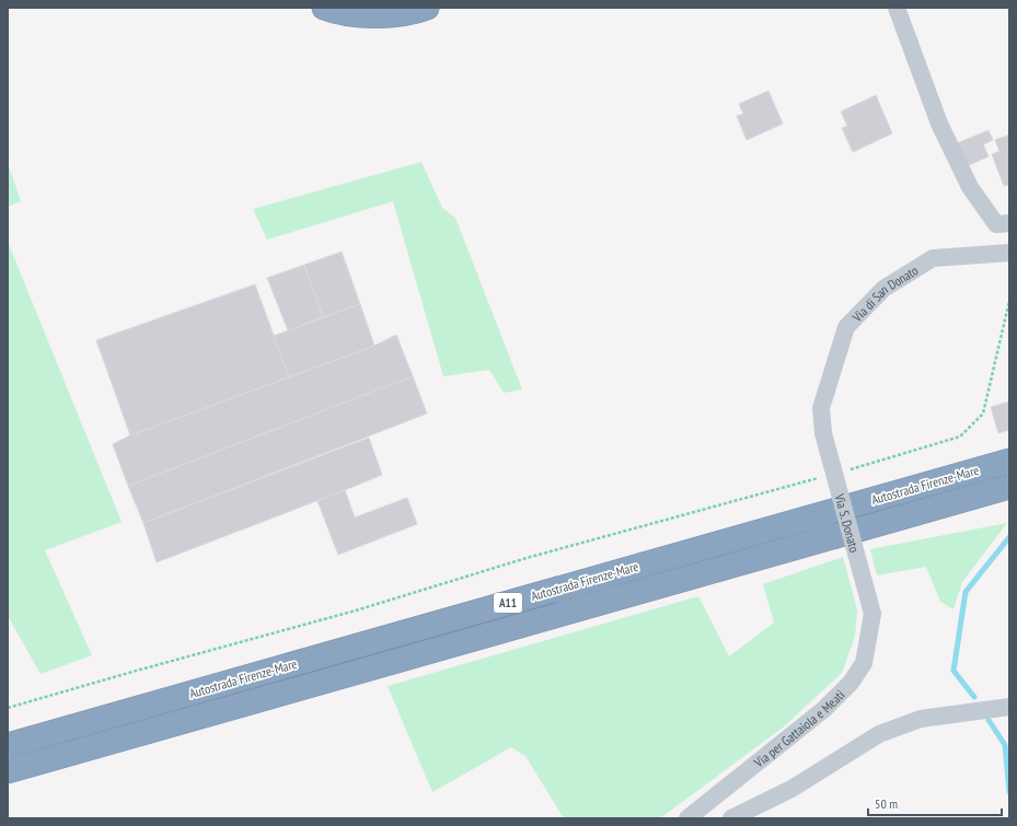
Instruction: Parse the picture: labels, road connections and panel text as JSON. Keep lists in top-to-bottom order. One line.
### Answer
{"streets":{"highway":["Autostrada Firenze-Mare","A11"],"street":["Via di San Donato","Via S. Donato","Via per Gattaiola e Meati"]},"crossings":[["Via di San Donato","Via S. Donato"],["Via S. Donato","Via per Gattaiola e Meati"]],"scale_bar":"50 m"}
